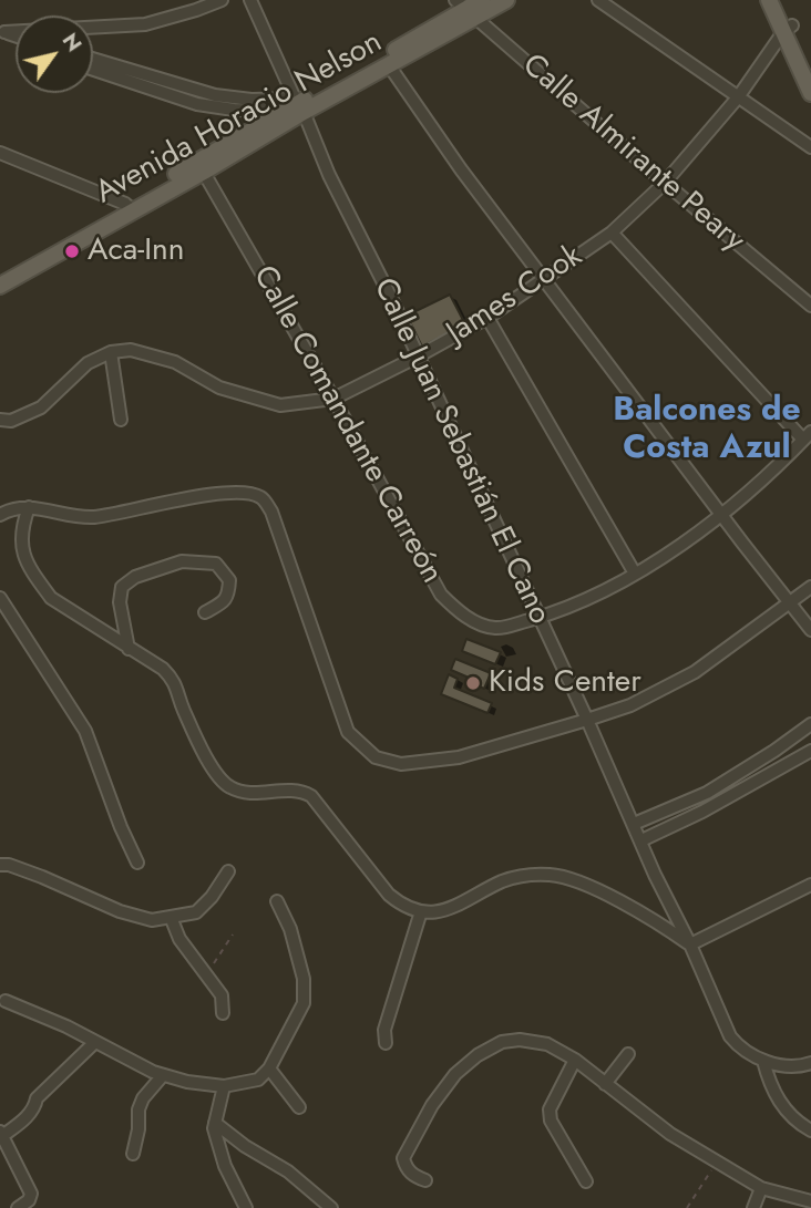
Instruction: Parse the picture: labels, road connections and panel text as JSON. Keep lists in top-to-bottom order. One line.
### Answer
{"streets":{"main road":["Avenida Horacio Nelson"],"street":["Calle Almirante Peary","James Cook","Calle Comandante Carreón","Calle Juan Sebastián El Cano"]},"crossings":[["Avenida Horacio Nelson","Calle Almirante Peary"],["Avenida Horacio Nelson","Calle Comandante Carreón"],["Avenida Horacio Nelson","Calle Juan Sebastián El Cano"],["Calle Almirante Peary","James Cook"],["James Cook","Calle Comandante Carreón"],["James Cook","Calle Juan Sebastián El Cano"],["Calle Comandante Carreón","Calle Juan Sebastián El Cano"]],"districts":["Balcones de Costa Azul"],"places":["Aca-Inn","Kids Center"],"north":"top right"}
